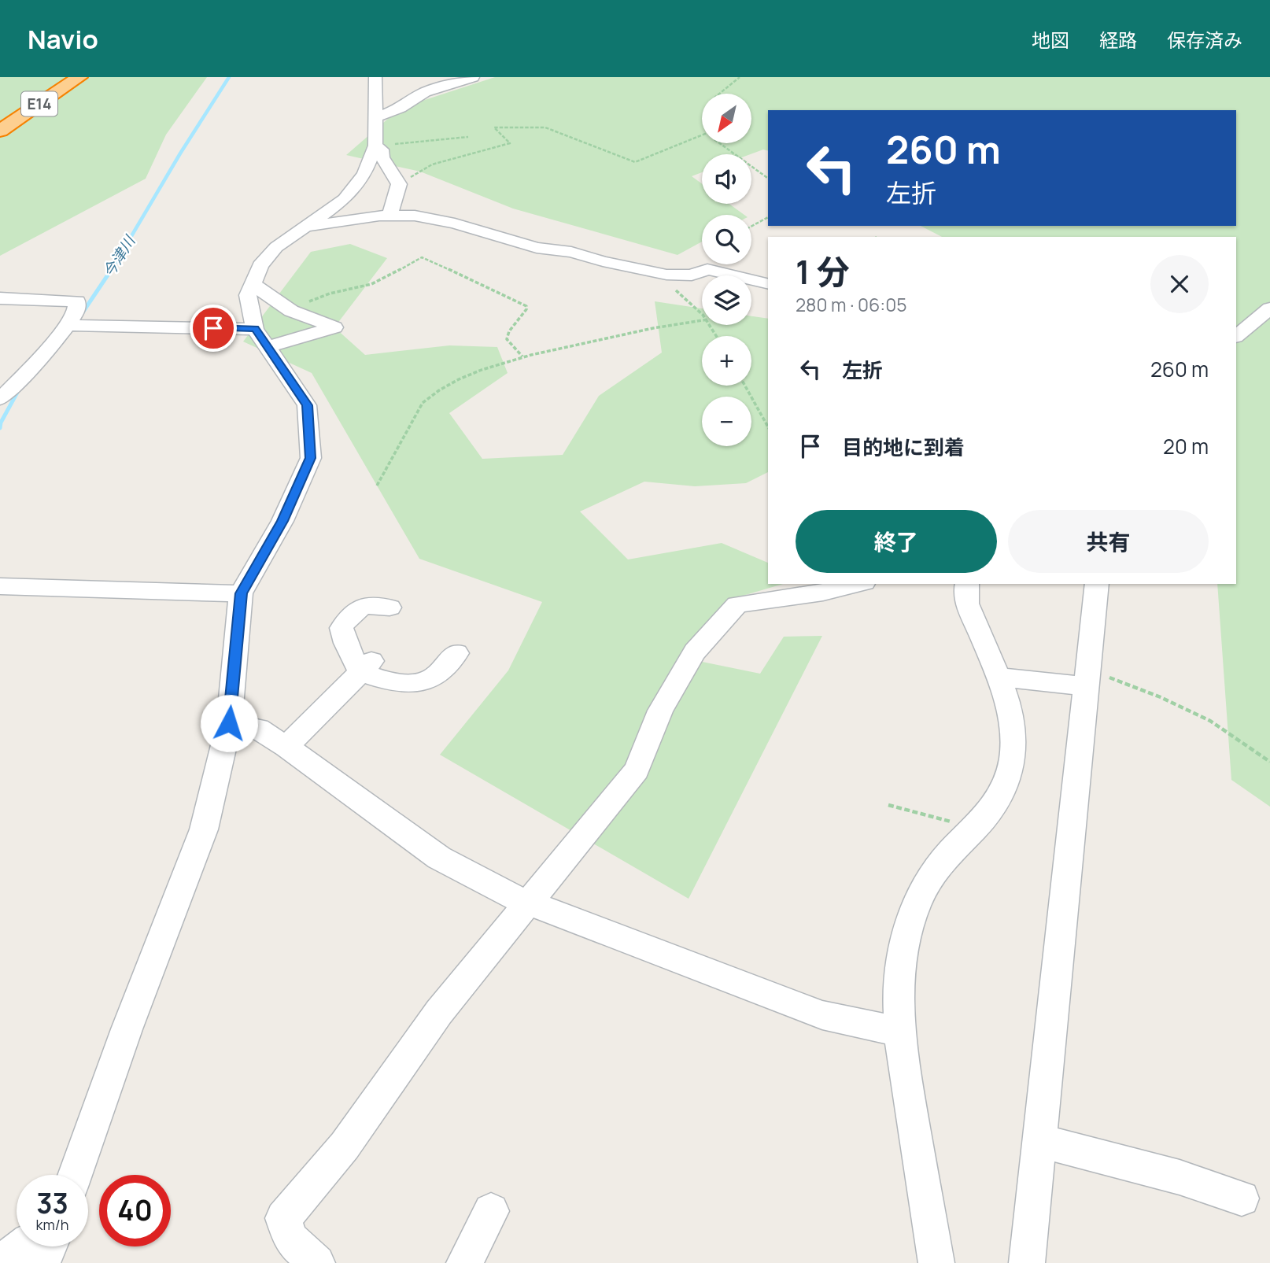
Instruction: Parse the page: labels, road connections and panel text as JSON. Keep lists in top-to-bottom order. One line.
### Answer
{"streets":{"highway":["E14"]},"water":["今津川"],"north":"bottom left","page":{"header":"Navio","nav":["地図","経路","保存済み"],"map_buttons":["+","−"],"turn":["260 m","左折"],"heading":["1 分","280 m · 06:05"],"list":[{"name":"左折","value":"260 m"},{"name":"目的地に到着","value":"20 m"}],"buttons":["終了","共有"],"speed":"33 km/h","limit":"40"}}
